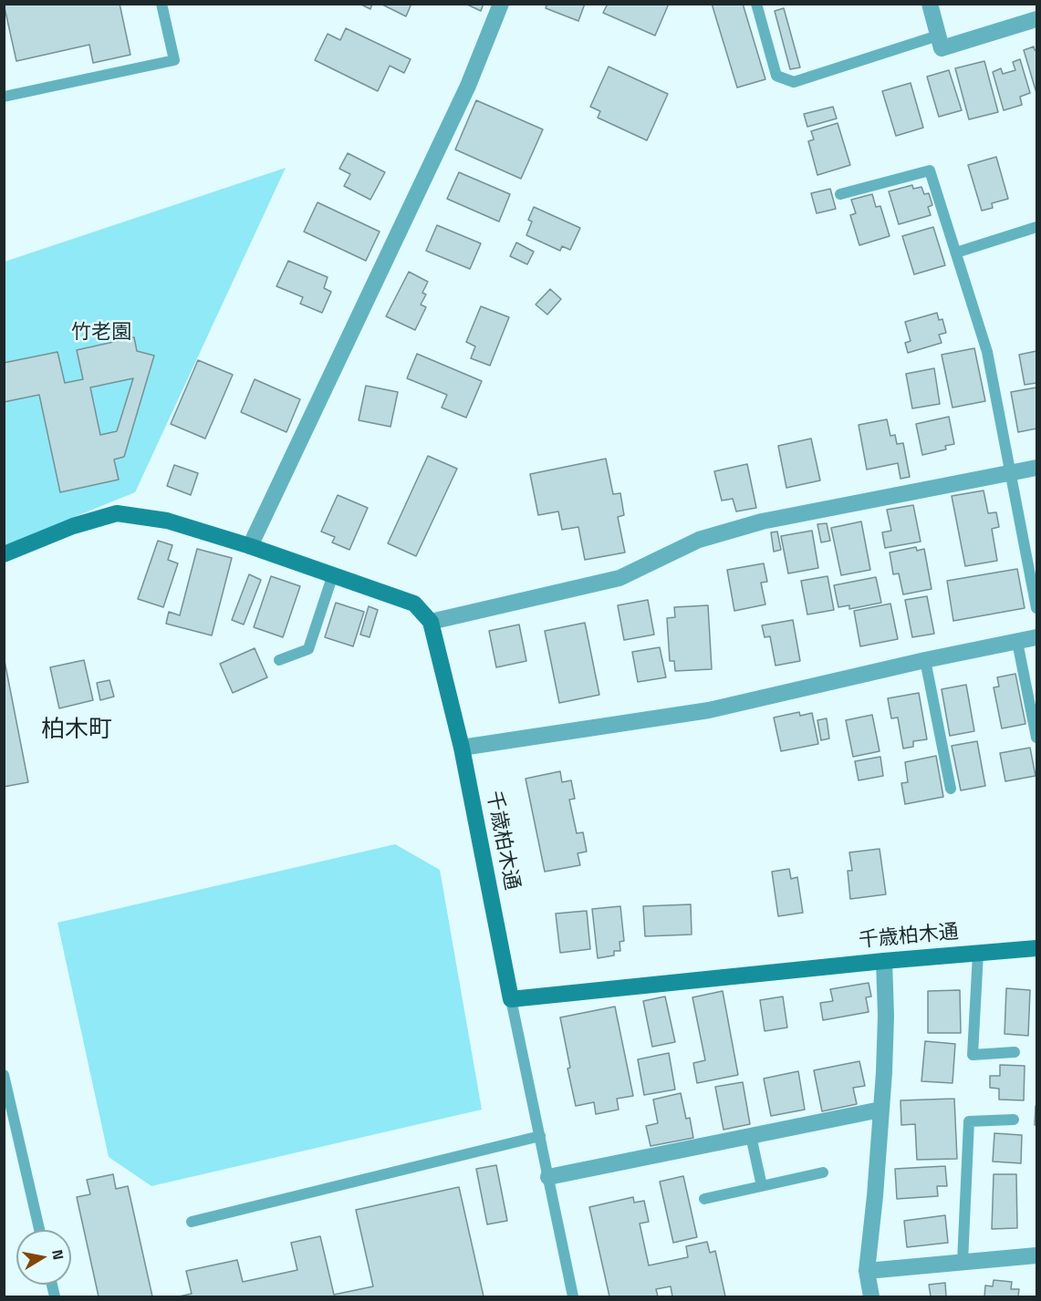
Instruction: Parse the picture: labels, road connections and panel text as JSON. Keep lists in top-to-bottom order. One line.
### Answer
{"streets":{"street":["千歳柏木通"]},"districts":["柏木町"],"parks":["竹老園"],"north":"right"}
